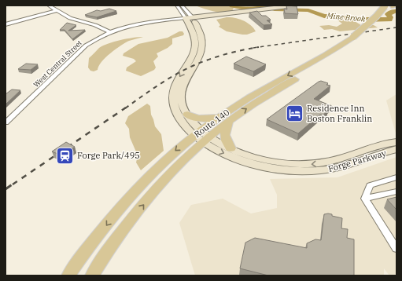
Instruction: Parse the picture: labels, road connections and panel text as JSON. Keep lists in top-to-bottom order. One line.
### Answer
{"streets":{"main road":["Route 140"],"street":["West Central Street","Forge Parkway"]},"crossings":[["West Central Street","Forge Parkway"],["Route 140","Forge Parkway"]],"water":["Mine Brook"],"places":{"hotel":["Residence Inn Boston Franklin"],"station":["Forge Park/495"]}}
